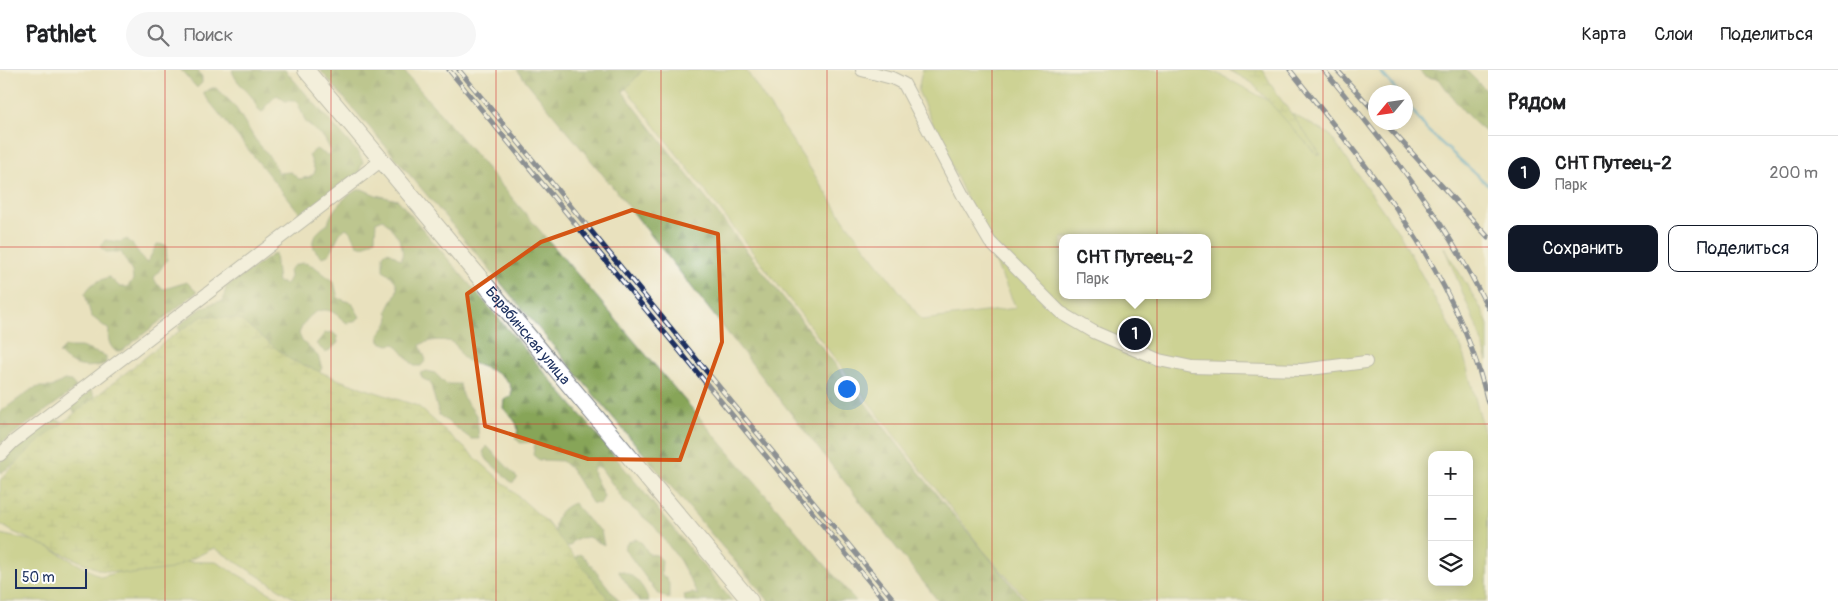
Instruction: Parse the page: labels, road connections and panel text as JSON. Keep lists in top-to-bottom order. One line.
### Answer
{"streets":{"main road":["Барабинская улица"]},"scale_bar":"50 m","north":"bottom left","page":{"header":"Pathlet","search":"Поиск","nav":["Карта","Слои","Поделиться"],"heading":"Рядом","list":[{"mark":"1","name":"СНТ Путеец-2","note":"Парк","value":"200 m"}],"buttons":["Сохранить","Поделиться"],"popup":["СНТ Путеец-2","Парк"],"pins":"1","map_buttons":["+","−"],"scale":"50 m"}}
